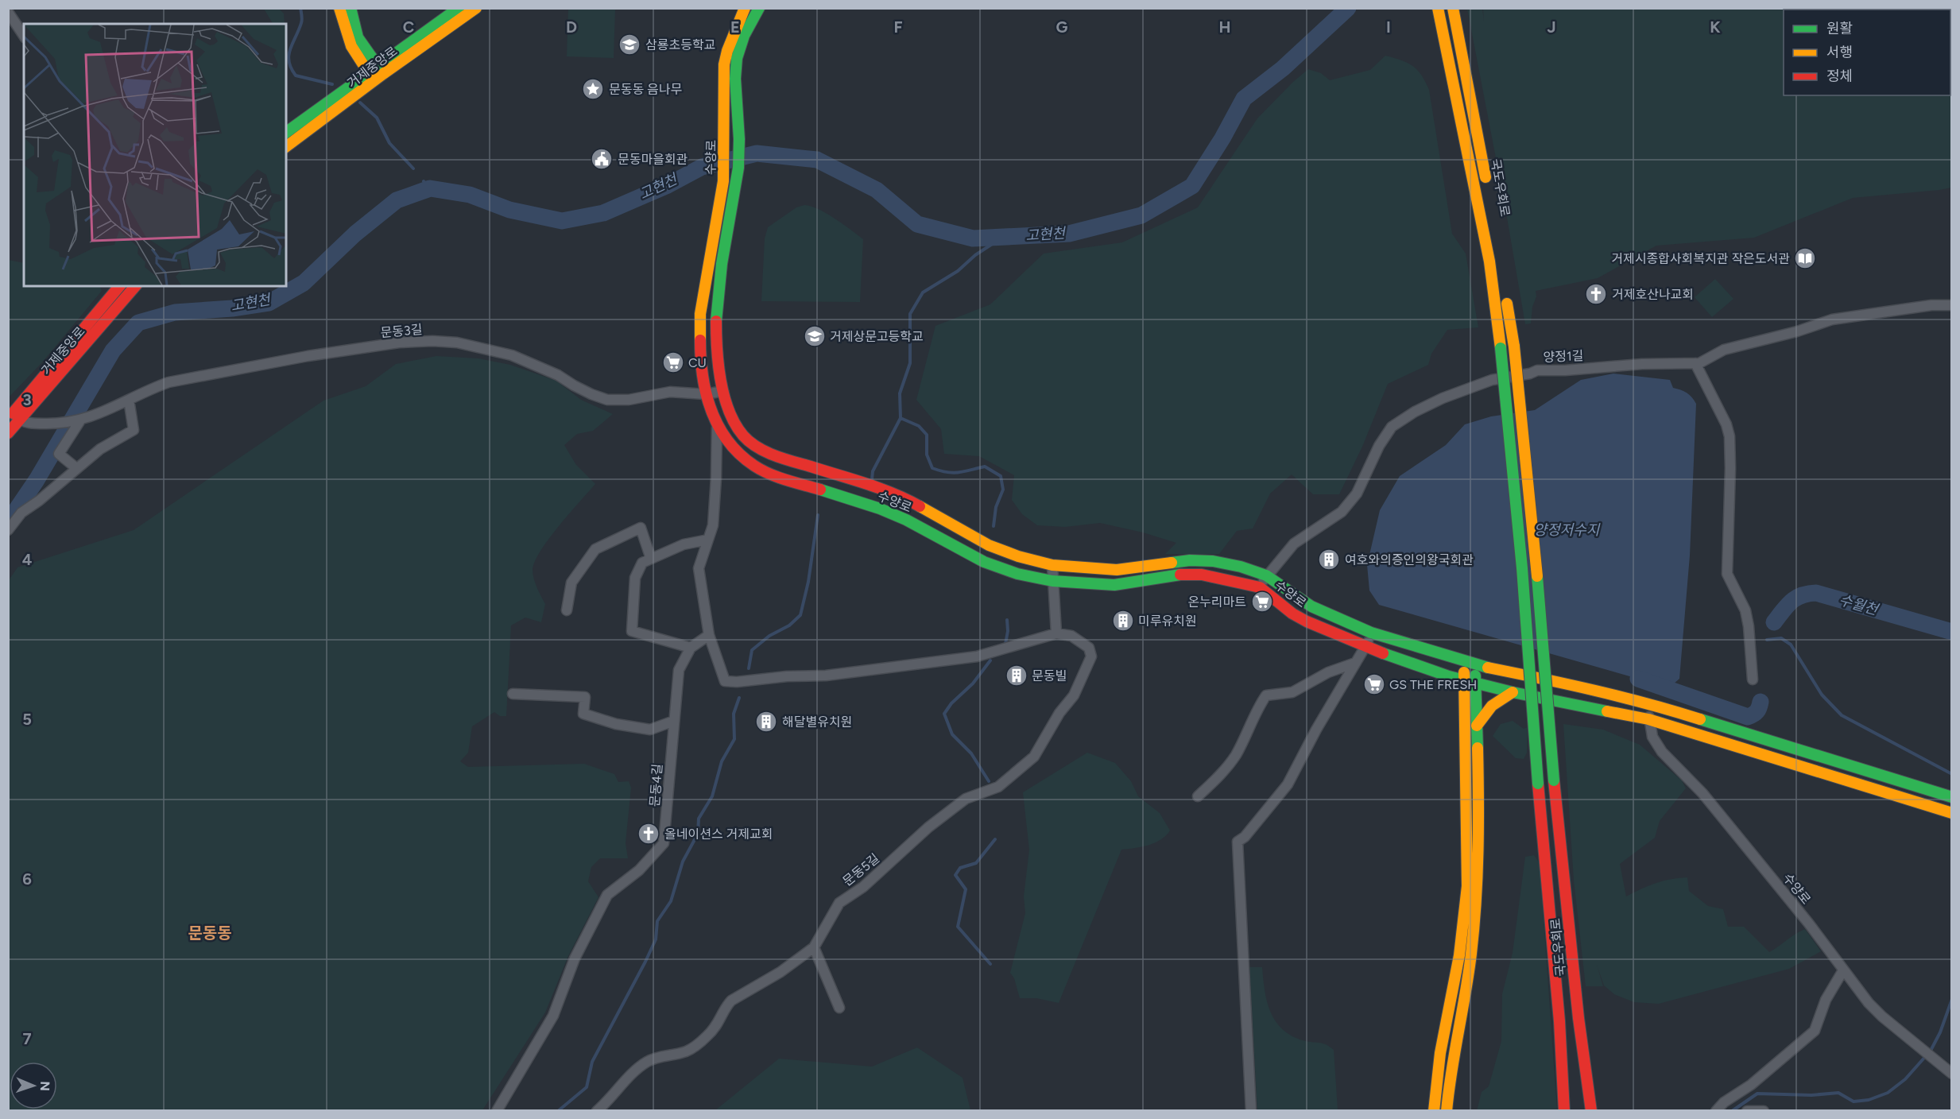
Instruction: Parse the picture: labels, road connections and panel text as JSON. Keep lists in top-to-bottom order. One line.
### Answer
{"streets":{"main road":["거제중앙로","수양로","국도우회로"],"street":["문동3길","양정1길","문동4길","문동5길"]},"crossings":[["거제중앙로","문동3길"],["수양로","문동3길"],["수양로","양정1길"]],"districts":["문동동"],"water":["고현천","양정저수지","수월천"],"places":{"school or university":["삼룡초등학교","거제상문고등학교"],"place":["문동동 음나무"],"public building":["문동마을회관"],"library":["거제시종합사회복지관 작은도서관"],"church":["거제호산나교회","올네이션스 거제교회"],"supermarket":["CU","온누리마트","GS THE FRESH"],"building":["여호와의증인의왕국회관","미루유치원","문동빌","해달별유치원"]},"legend":["원활","서행","정체"],"north":"right","grid":{"columns":["C","D","E","F","G","H","I","J","K"],"rows":["3","4","5","6","7"]}}
